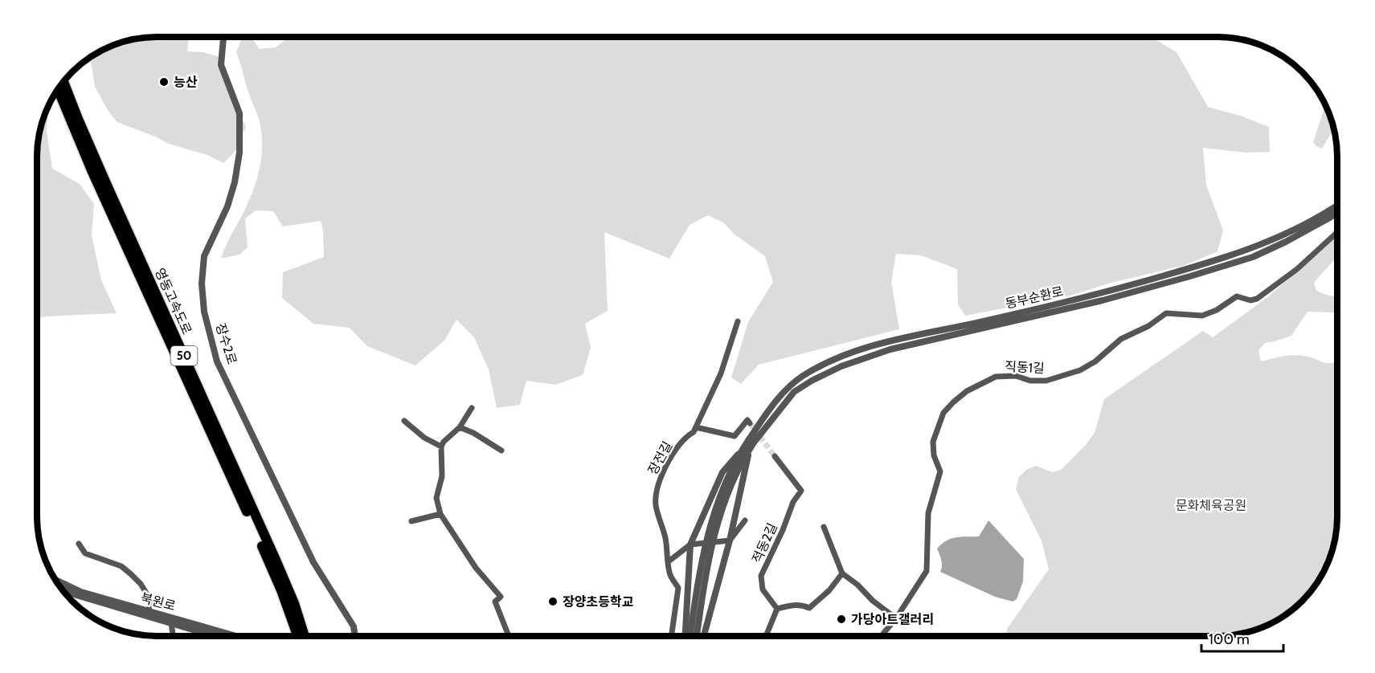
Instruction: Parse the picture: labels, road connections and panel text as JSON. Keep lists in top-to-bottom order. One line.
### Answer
{"streets":{"highway":["영동고속도로","50"],"street":["동부순환로","장수2로","직동1길","장전길","적동2길","북원로"]},"parks":["문화체육공원"],"places":["능산","장양초등학교","가당아트갤러리"],"scale_bar":"100 m"}
